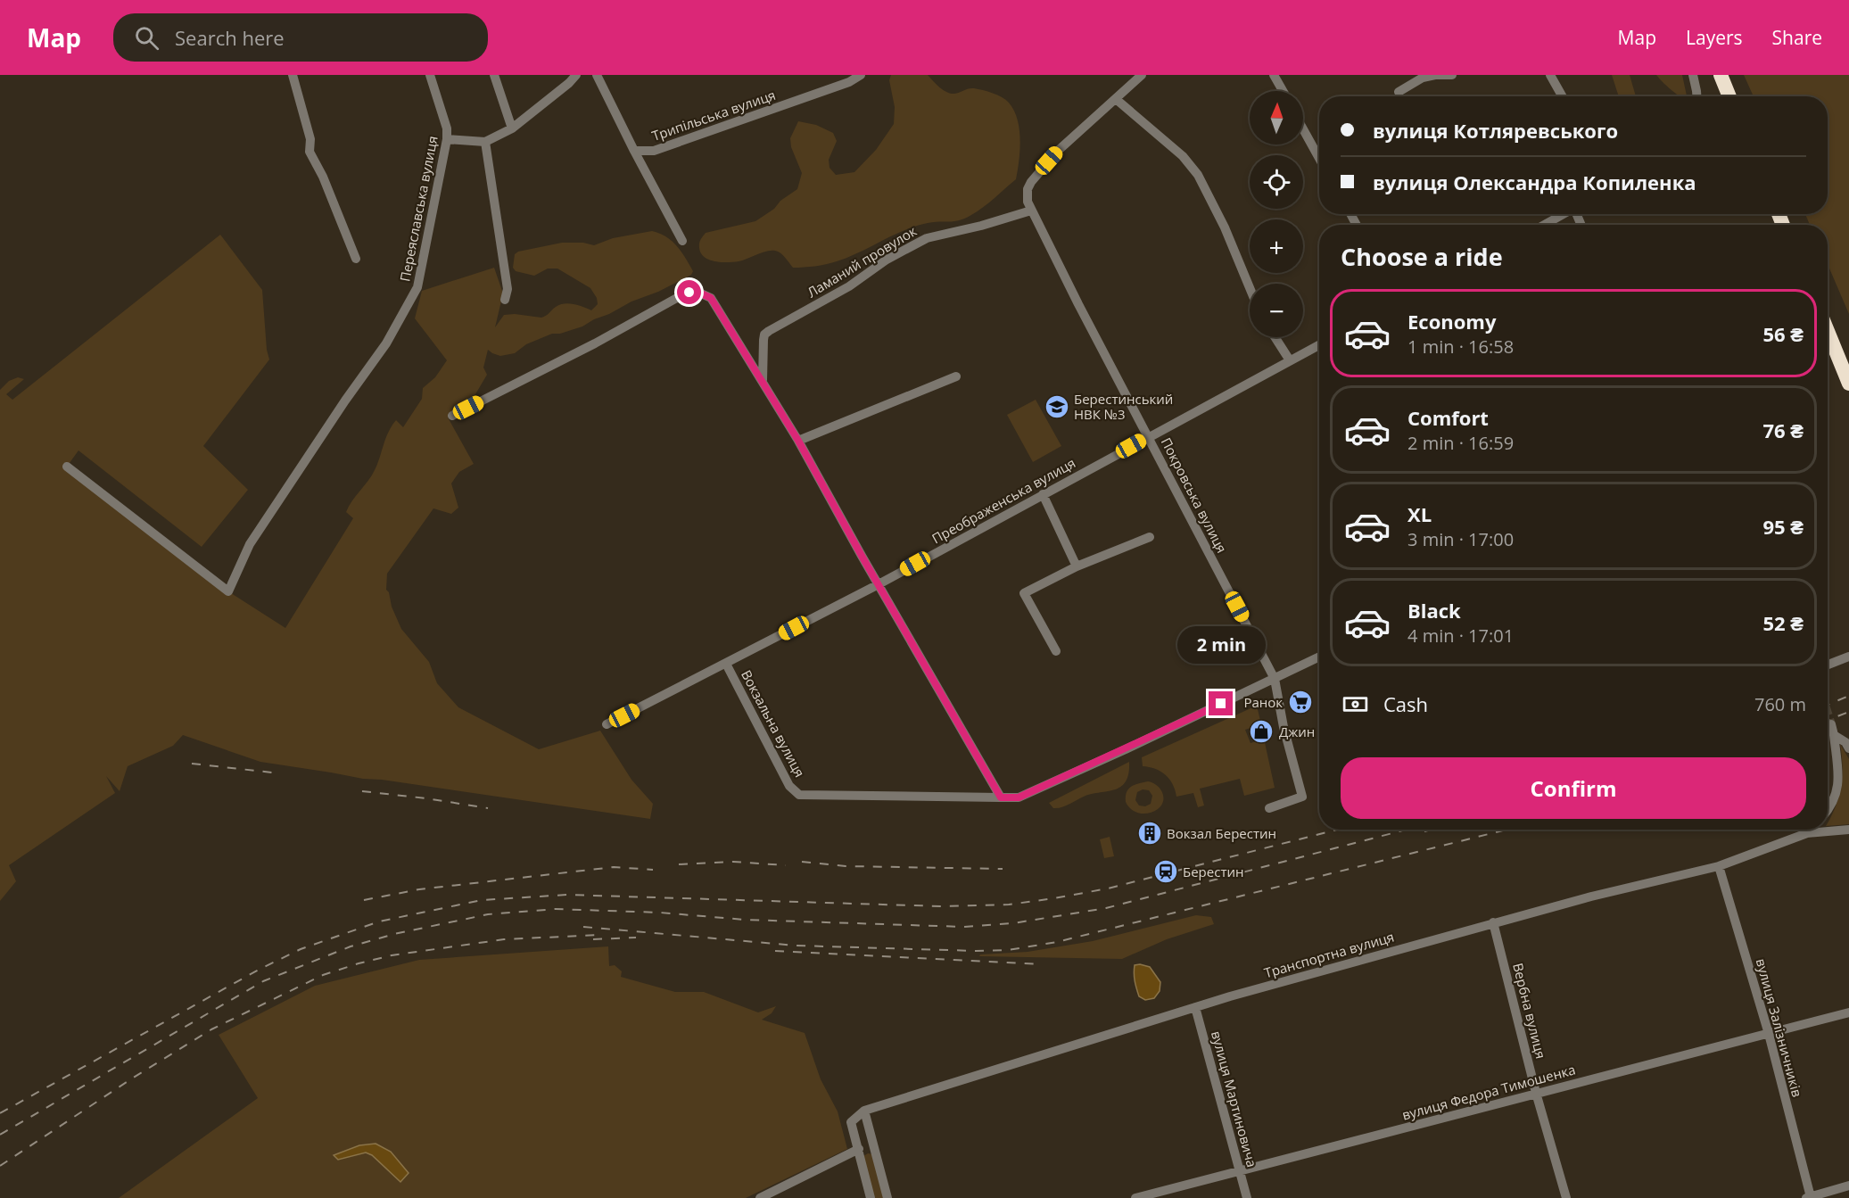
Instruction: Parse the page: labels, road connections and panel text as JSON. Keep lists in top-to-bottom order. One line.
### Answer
{"streets":{"street":["Трипільська вулиця","Переяславська вулиця","Ламаний провулок","Покровська вулиця","Преображенська вулиця","Вокзальна вулиця","Транспортна вулиця","Вербна вулиця","вулиця Залізничників","вулиця Федора Тимошенка","вулиця Мартиновича"]},"crossings":[["Ламаний провулок","Покровська вулиця"],["Покровська вулиця","Преображенська вулиця"],["Преображенська вулиця","Вокзальна вулиця"],["Транспортна вулиця","Вербна вулиця"],["Транспортна вулиця","вулиця Залізничників"],["Транспортна вулиця","вулиця Мартиновича"],["Вербна вулиця","вулиця Федора Тимошенка"],["вулиця Залізничників","вулиця Федора Тимошенка"],["вулиця Федора Тимошенка","вулиця Мартиновича"]],"places":{"school or university":["Берестинський НВК №3"],"supermarket":["Ранок"],"shop":["Джин"],"building":["Вокзал Берестин"],"station":["Берестин"]},"north":"top","page":{"header":"Map","search":"Search here","nav":["Map","Layers","Share"],"map_buttons":["+","−"],"banner":["вулиця Котляревського","вулиця Олександра Копиленка"],"heading":"Choose a ride","list":[{"name":"Economy","note":"1 min · 16:58","value":"56 ₴"},{"name":"Comfort","note":"2 min · 16:59","value":"76 ₴"},{"name":"XL","note":"3 min · 17:00","value":"95 ₴"},{"name":"Black","note":"4 min · 17:01","value":"52 ₴"}],"bubble":"2 min","pay":["Cash","760 m"],"buttons":"Confirm"}}
